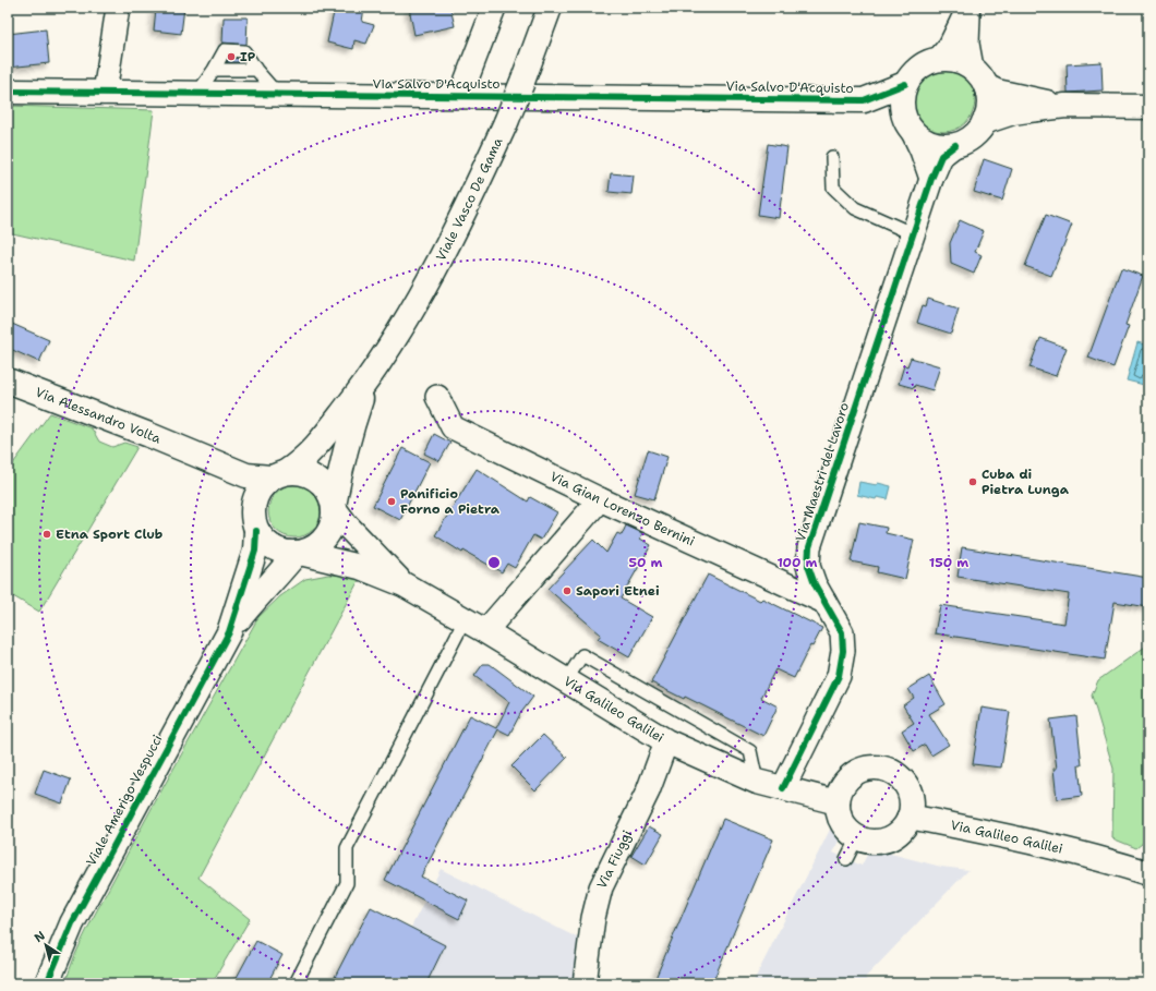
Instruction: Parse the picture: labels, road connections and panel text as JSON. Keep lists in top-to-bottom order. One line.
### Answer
{"streets":{"street":["Via Salvo D'Acquisto","Viale Vasco De Gama","Via Alessandro Volta","Via Maestri del Lavoro","Via Gian Lorenzo Bernini","Via Galileo Galilei","Viale Amerigo Vespucci","Via Fiuggi"]},"crossings":[["Via Maestri del Lavoro","Via Gian Lorenzo Bernini"],["Via Maestri del Lavoro","Via Galileo Galilei"],["Via Galileo Galilei","Via Fiuggi"]],"places":["IP","Cuba di Pietra Lunga","Panificio Forno a Pietra","Etna Sport Club","Sapori Etnei"],"north":"top left","rings":["50 m","100 m","150 m"]}
